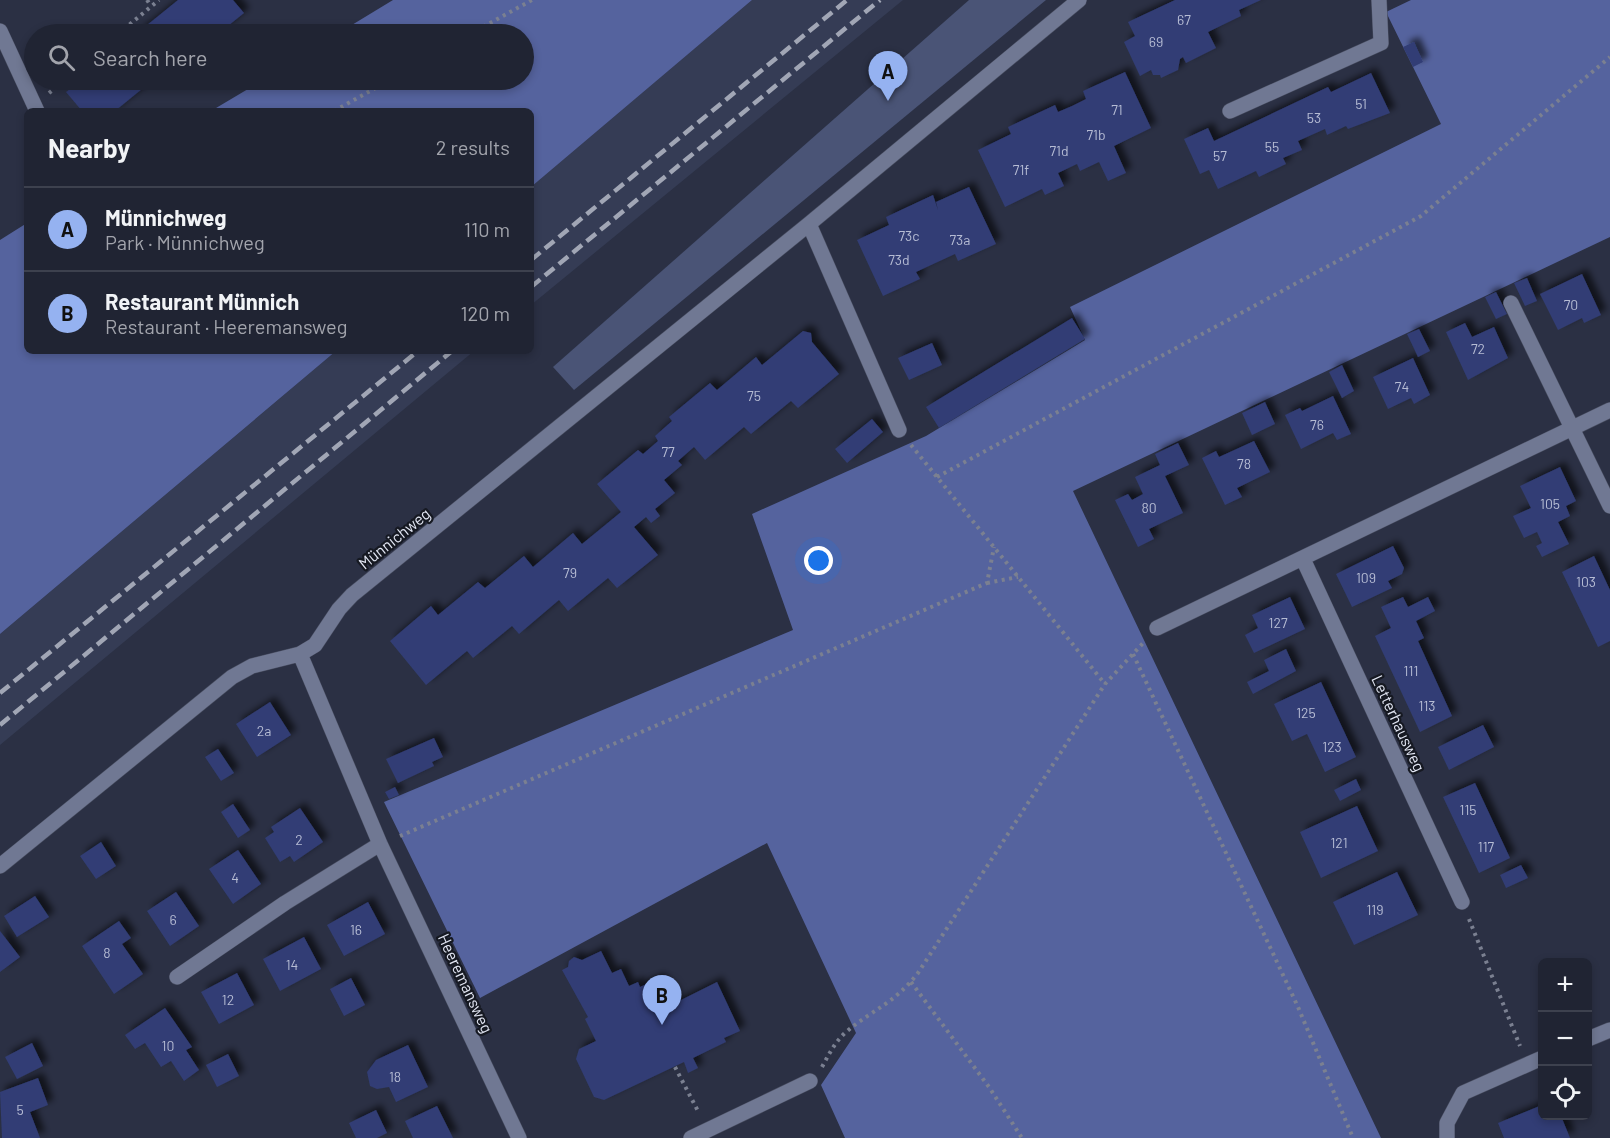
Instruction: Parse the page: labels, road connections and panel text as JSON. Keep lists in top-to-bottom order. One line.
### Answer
{"streets":{"street":["Münnichweg","Letterhausweg","Heeremansweg"]},"crossings":[["Münnichweg","Heeremansweg"]],"house_numbers":["67","69","51","71","53","71b","55","71d","57","71f","73c","73a","73d","70","72","74","75","76","77","78","105","80","79","109","103","127","111","113","125","2a","123","115","2","121","117","4","119","6","16","8","14","12","10","18","5"],"page":{"search":"Search here","pins":["A","B"],"heading":["Nearby","2 results"],"list":[{"mark":"A","name":"Münnichweg","note":"Park · Münnichweg","value":"110 m"},{"mark":"B","name":"Restaurant Münnich","note":"Restaurant · Heeremansweg","value":"120 m"}],"map_buttons":["+","−"]}}
